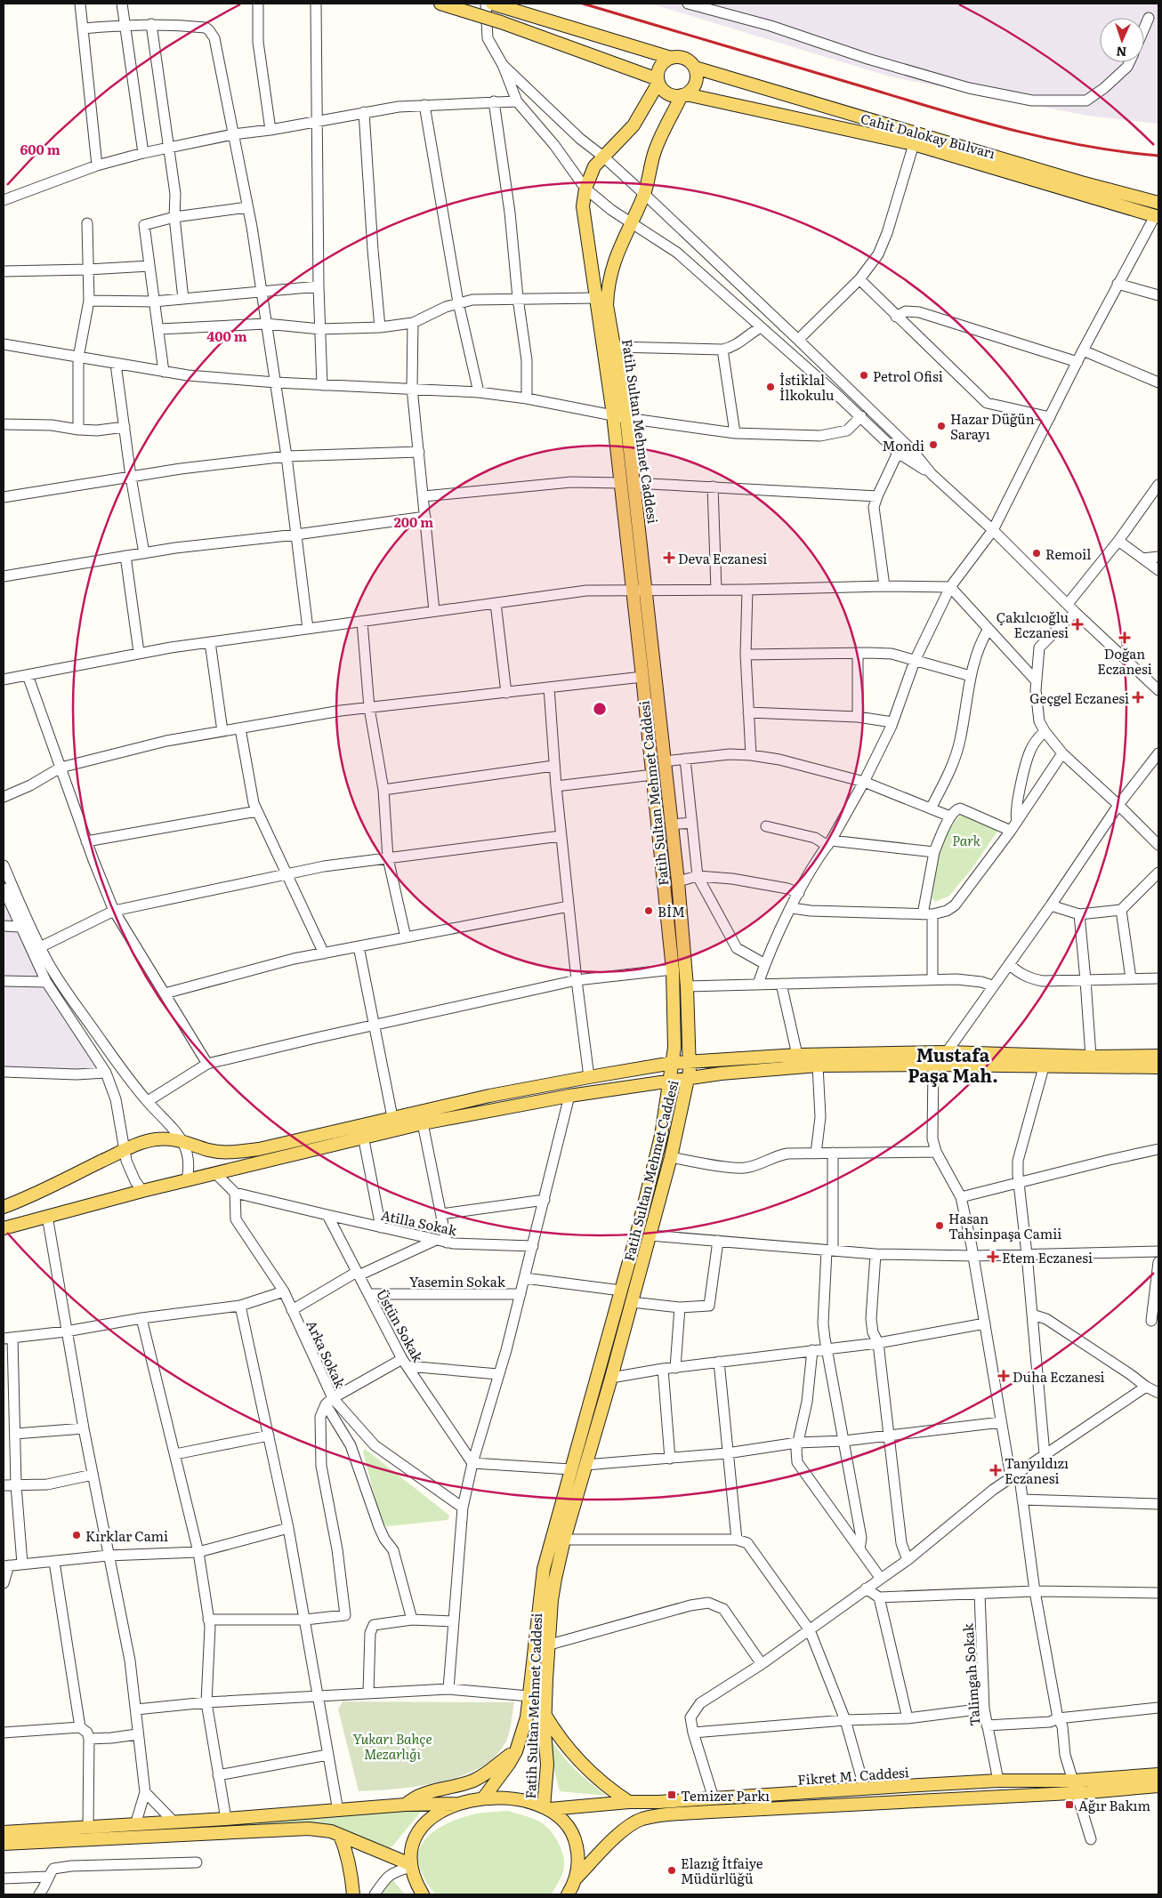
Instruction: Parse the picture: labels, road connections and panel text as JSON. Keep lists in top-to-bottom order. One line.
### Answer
{"streets":{"main road":["Cahit Dalokay Bulvarı","Fatih Sultan Mehmet Caddesi","Fikret M. Caddesi"],"street":["Atilla Sokak","Yasemin Sokak","Üstün Sokak","Arka Sokak","Talimgah Sokak"]},"crossings":[["Cahit Dalokay Bulvarı","Fatih Sultan Mehmet Caddesi"],["Fatih Sultan Mehmet Caddesi","Fikret M. Caddesi"],["Atilla Sokak","Üstün Sokak"],["Yasemin Sokak","Üstün Sokak"],["Talimgah Sokak","Fikret M. Caddesi"]],"districts":["Mustafa Paşa Mah."],"parks":["Park","Yukarı Bahçe Mezarlığı"],"places":{"other":["Petrol Ofisi","İstiklal İlkokulu","Hazar Düğün Sarayı","Mondi","Remoil","BİM","Hasan Tahsinpaşa Camii","Kırklar Cami","Elazığ İtfaiye Müdürlüğü"],"health":["Deva Eczanesi","Çakılcıoğlu Eczanesi","Doğan Eczanesi","Geçgel Eczanesi","Etem Eczanesi","Duha Eczanesi","Tanyıldızı Eczanesi"],"transit":["Temizer Parkı","Ağır Bakım"]},"north":"bottom","rings":["600 m","400 m","200 m"]}
